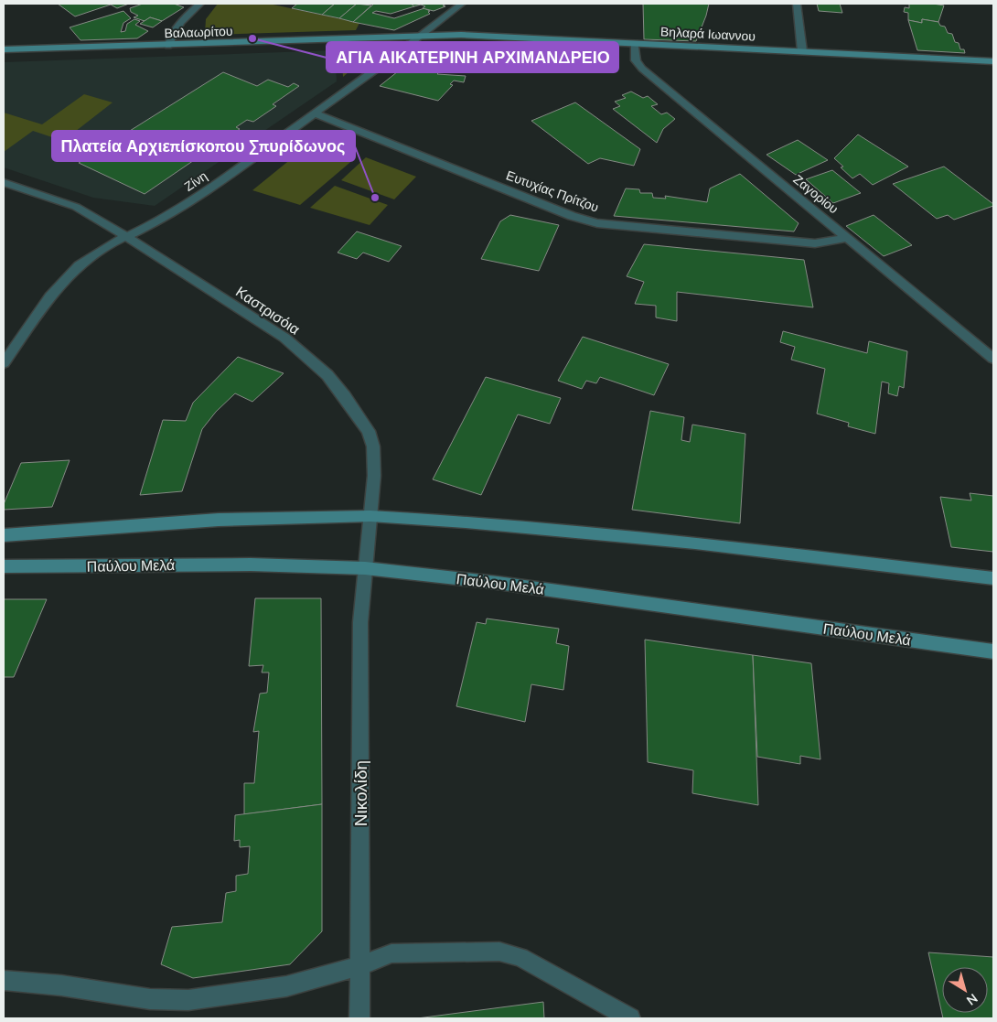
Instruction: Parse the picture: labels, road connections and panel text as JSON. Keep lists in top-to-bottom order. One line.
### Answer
{"streets":{"main road":["Βαλαωρίτου","Βηλαρά Ιωαννου","Παύλου Μελά"],"street":["Ζίνη","Ευτυχίας Πρίτζου","Ζαγορίου","Καστρισόια","Νικολίδη"]},"crossings":[["Βαλαωρίτου","Βηλαρά Ιωαννου"],["Βαλαωρίτου","Ζίνη"],["Βηλαρά Ιωαννου","Ζίνη"],["Βηλαρά Ιωαννου","Ζαγορίου"],["Ζίνη","Ευτυχίας Πρίτζου"],["Ζίνη","Καστρισόια"],["Ευτυχίας Πρίτζου","Ζαγορίου"],["Καστρισόια","Παύλου Μελά"],["Καστρισόια","Νικολίδη"],["Παύλου Μελά","Νικολίδη"]],"places":["ΑΓΙΑ ΑΙΚΑΤΕΡΙΝΗ ΑΡΧΙΜΑΝΔΡΕΙΟ","Πλατεία Αρχιεπίσκοπου Σπυρίδωνος"],"north":"bottom right"}
